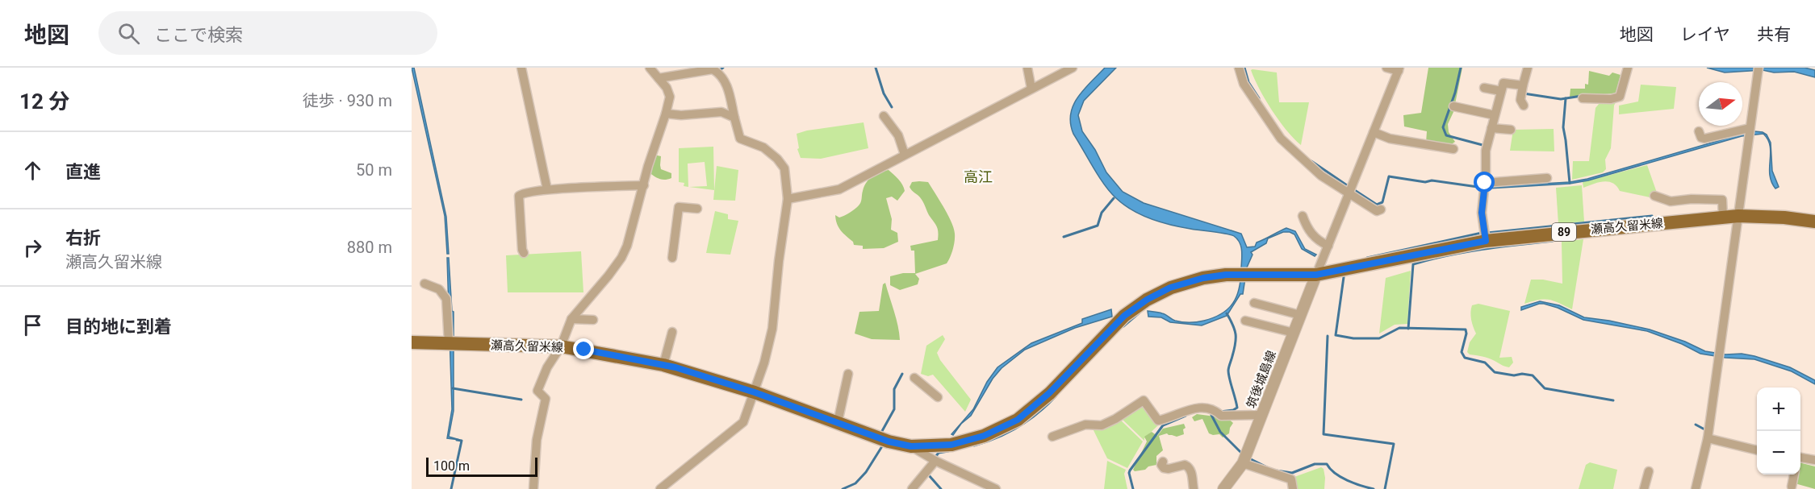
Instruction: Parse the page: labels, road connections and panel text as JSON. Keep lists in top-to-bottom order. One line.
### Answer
{"streets":{"main road":["瀬高久留米線","89"],"street":["筑後城島線"]},"crossings":[["瀬高久留米線","筑後城島線"]],"districts":["高江"],"scale_bar":"100 m","north":"right","page":{"header":"地図","search":"ここで検索","nav":["地図","レイヤ","共有"],"heading":["12 分","徒歩 · 930 m"],"list":[["直進","50 m"],["右折","瀬高久留米線","880 m"],"目的地に到着"],"map_buttons":["+","−"],"scale":"100 m"}}
